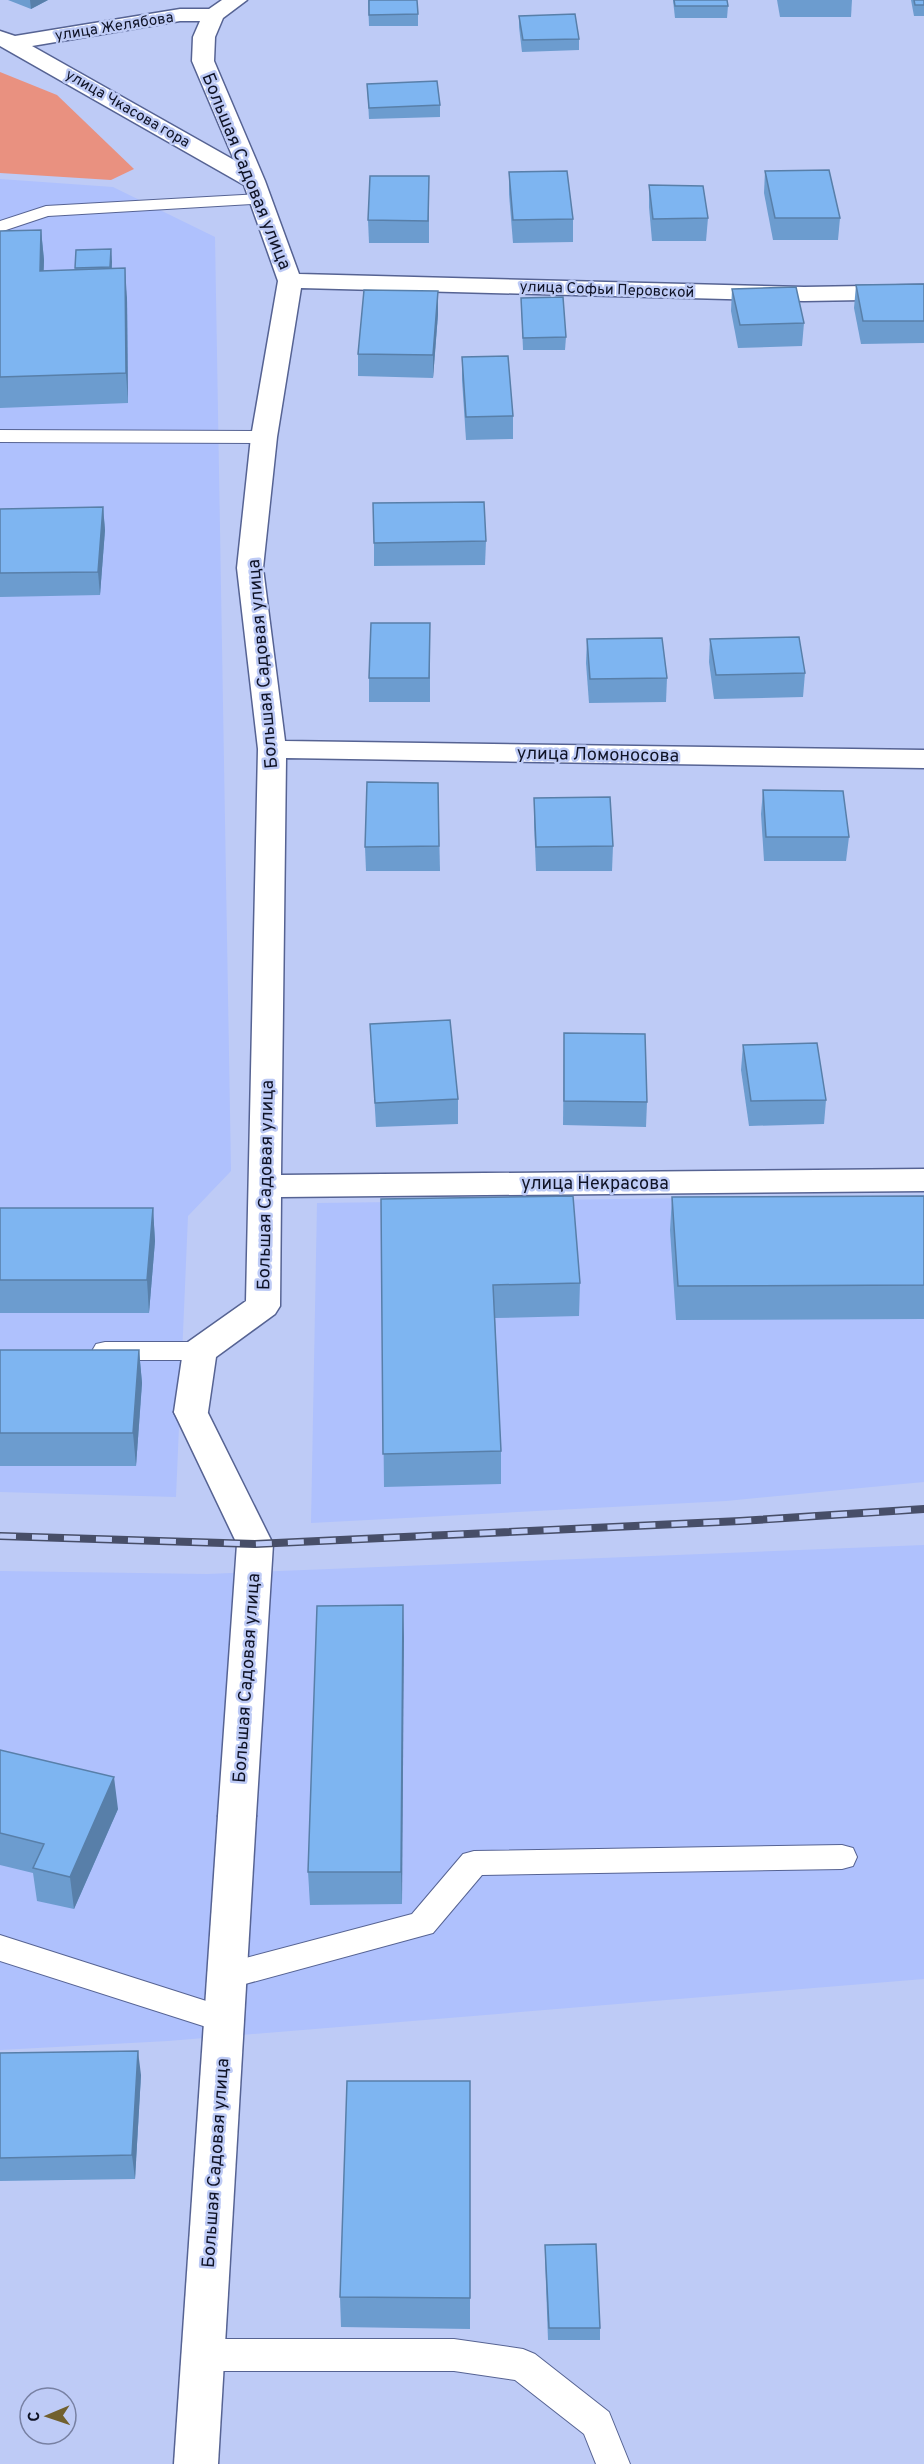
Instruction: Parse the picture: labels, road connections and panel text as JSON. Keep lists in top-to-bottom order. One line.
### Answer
{"streets":{"street":["улица Желябова","улица Чкасова гора","Большая Садовая улица","улица Софьи Перовской","улица Ломоносова","улица Некрасова"]},"crossings":[["улица Желябова","улица Чкасова гора"],["улица Желябова","Большая Садовая улица"],["улица Чкасова гора","Большая Садовая улица"],["Большая Садовая улица","улица Софьи Перовской"],["Большая Садовая улица","улица Ломоносова"],["Большая Садовая улица","улица Некрасова"]],"north":"left"}
